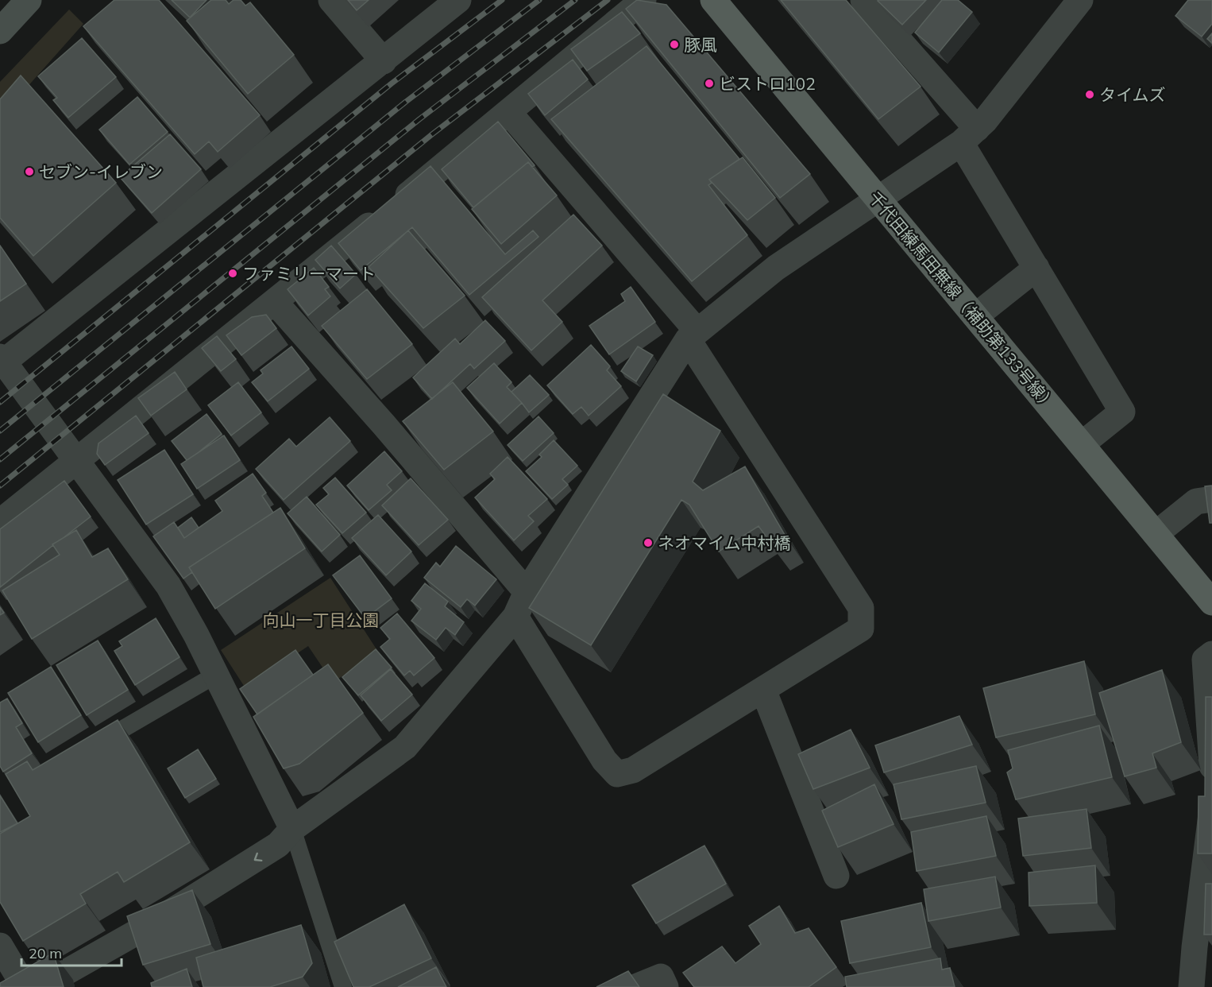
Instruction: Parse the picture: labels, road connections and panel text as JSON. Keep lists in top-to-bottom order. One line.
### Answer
{"streets":{"main road":["千代田練馬田無線（補助第133号線）"]},"parks":["向山一丁目公園"],"places":["豚風","ビストロ102","タイムズ","セブン-イレブン","ファミリーマート","ネオマイム中村橋"],"scale_bar":"20 m"}
